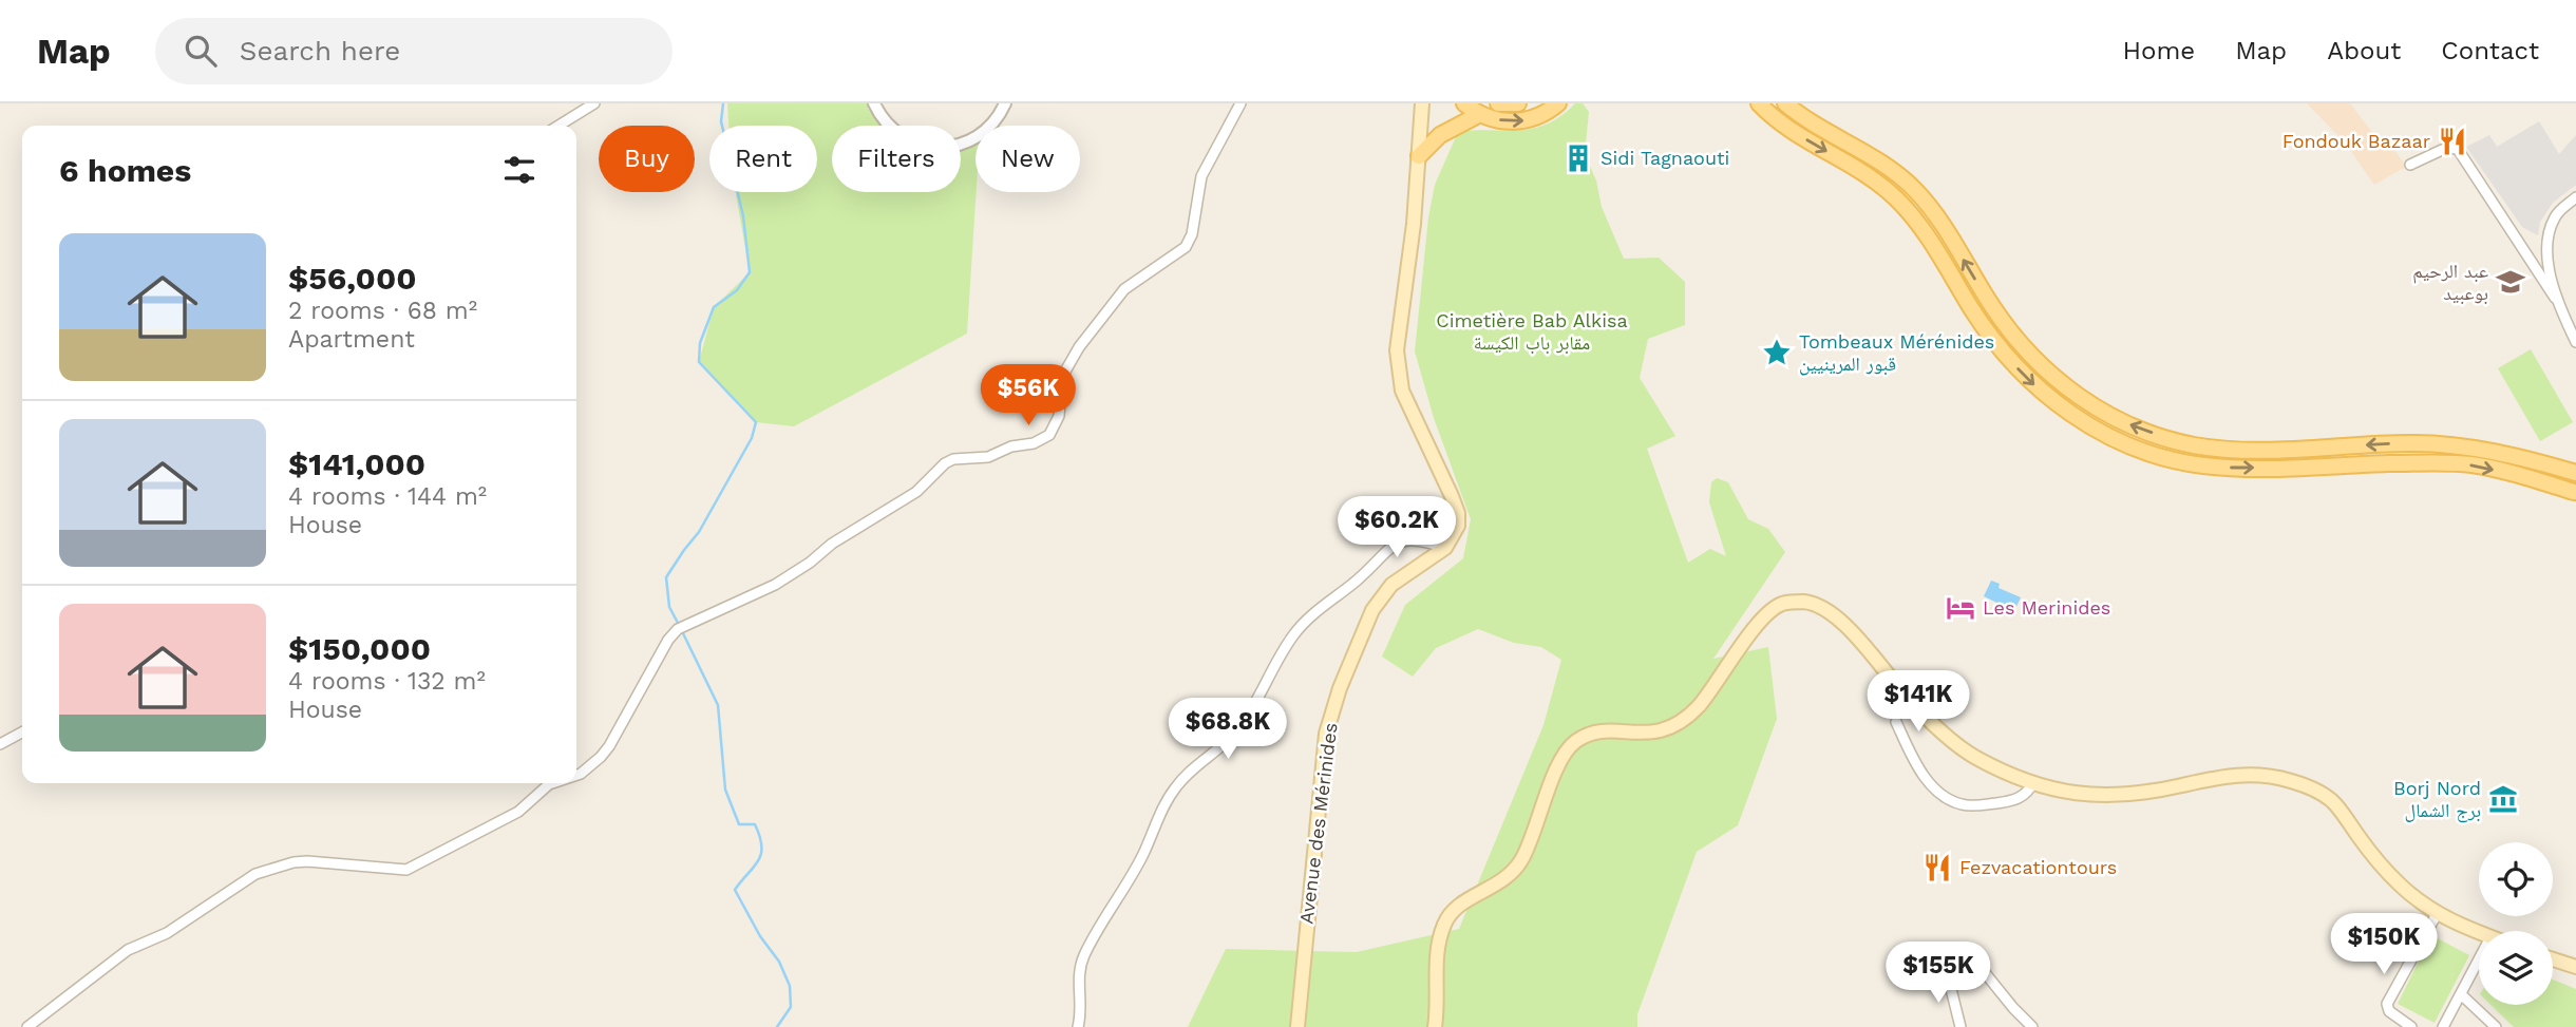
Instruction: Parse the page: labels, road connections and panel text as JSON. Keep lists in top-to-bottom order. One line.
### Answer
{"streets":{"main road":["Avenue des Mérinides"]},"parks":["Cimetière Bab Alkisa مقابر باب الكيسة"],"places":{"restaurant":["Fondouk Bazaar","Fezvacationtours"],"building":["Sidi Tagnaouti"],"school or university":["عبد الرحيم بوعبيد"],"place":["Tombeaux Mérénides قبور المرينيين"],"hotel":["Les Merinides"],"museum":["Borj Nord برج الشمال"]},"page":{"header":"Map","search":"Search here","nav":["Home","Map","About","Contact"],"chip":["Buy","Rent","Filters","New"],"heading":"6 homes","list":[{"name":"$56,000","note":"2 rooms · 68 m² · Apartment"},{"name":"$141,000","note":"4 rooms · 144 m² · House"},{"name":"$150,000","note":"4 rooms · 132 m² · House"}],"price":["$56K","$60.2K","$141K","$68.8K","$150K","$155K"]}}
